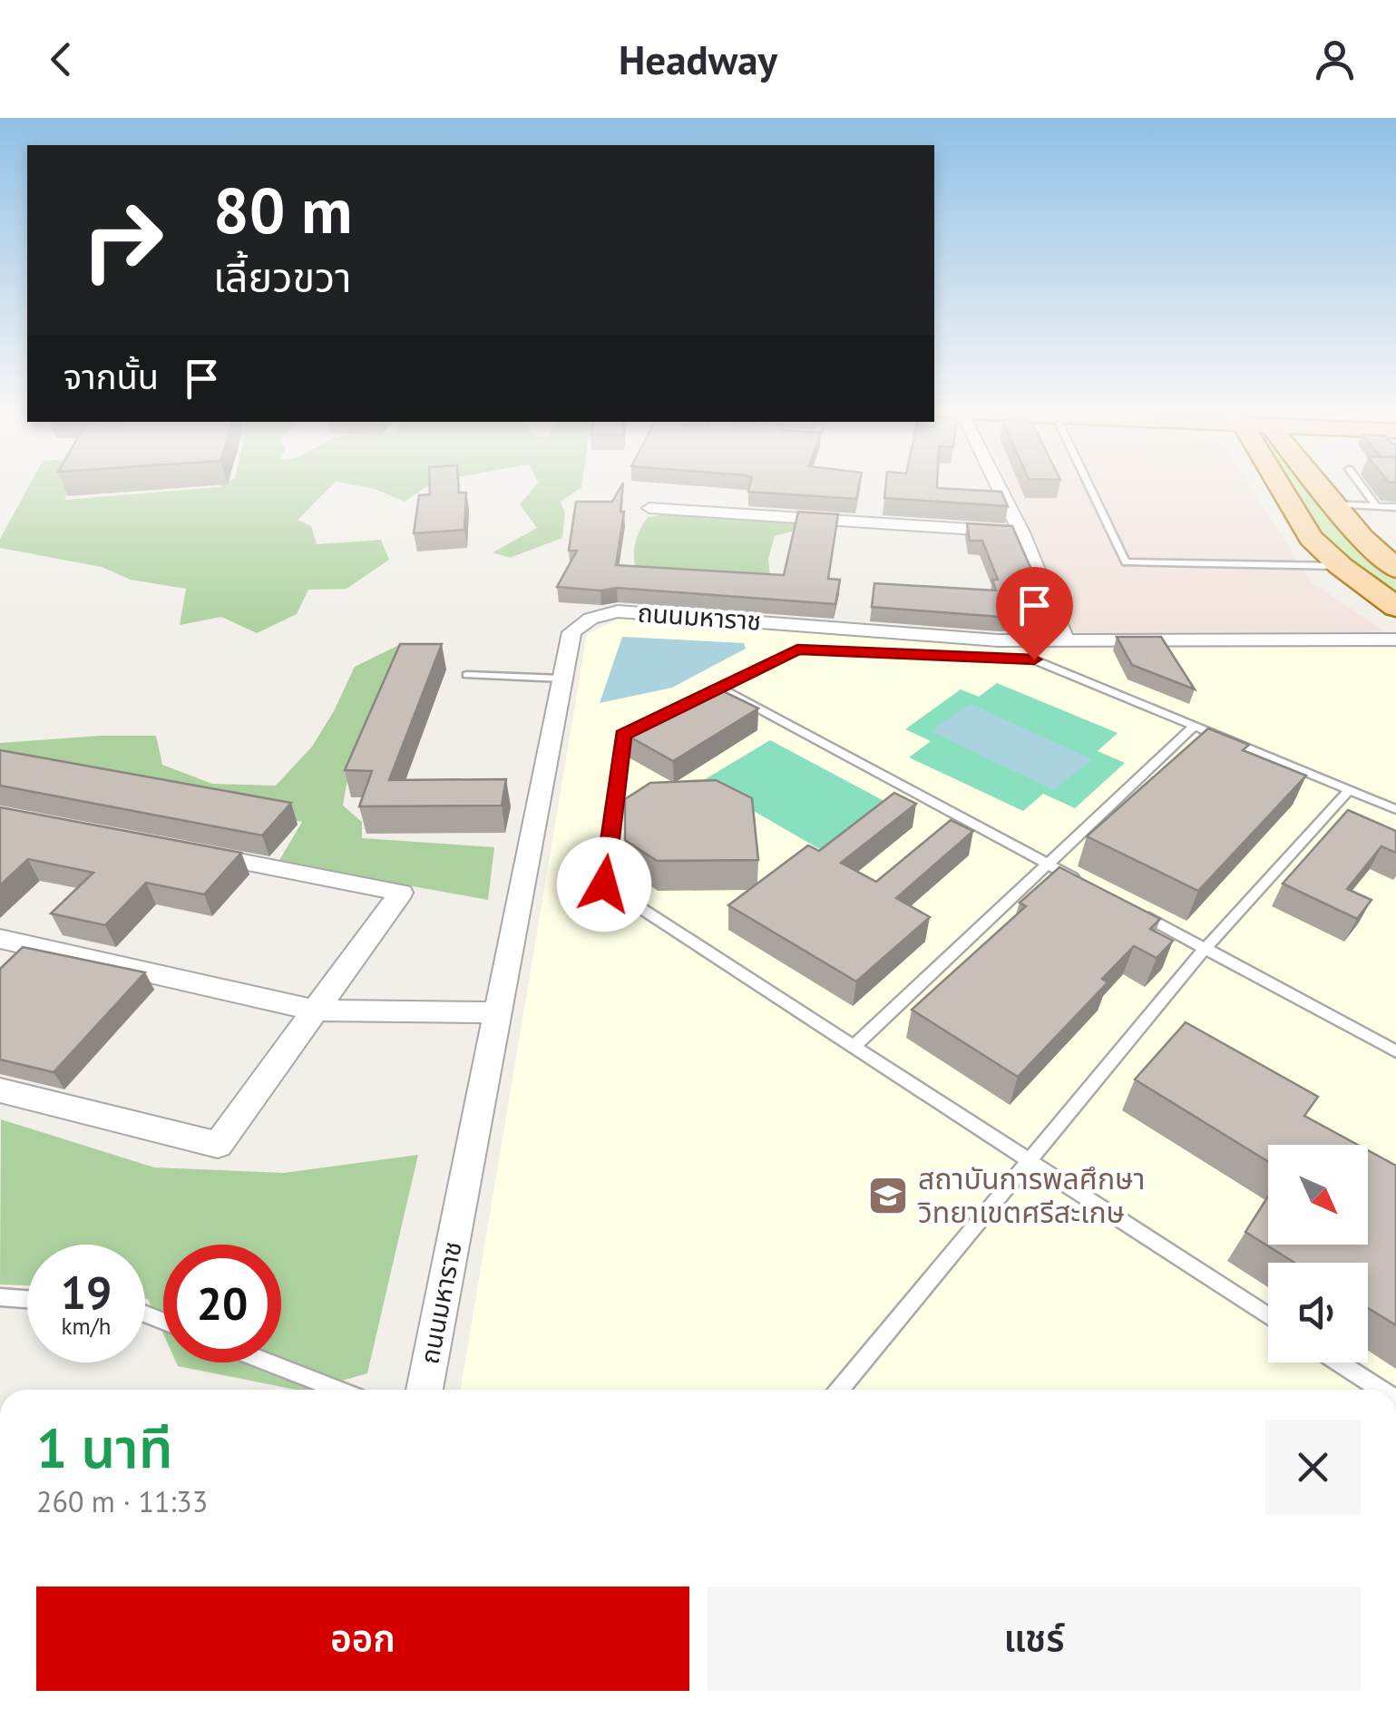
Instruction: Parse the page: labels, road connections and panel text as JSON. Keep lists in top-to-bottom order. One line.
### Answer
{"streets":{"street":["ถนนมหาราช"]},"places":{"school or university":["สถาบันการพลศึกษา วิทยาเขตศรีสะเกษ"]},"north":"bottom right","page":{"header":"Headway","turn":["80 m","เลี้ยวขวา"],"then":"จากนั้น","speed":"19 km/h","limit":"20","heading":["1 นาที","260 m · 11:33"],"buttons":["ออก","แชร์"]}}
